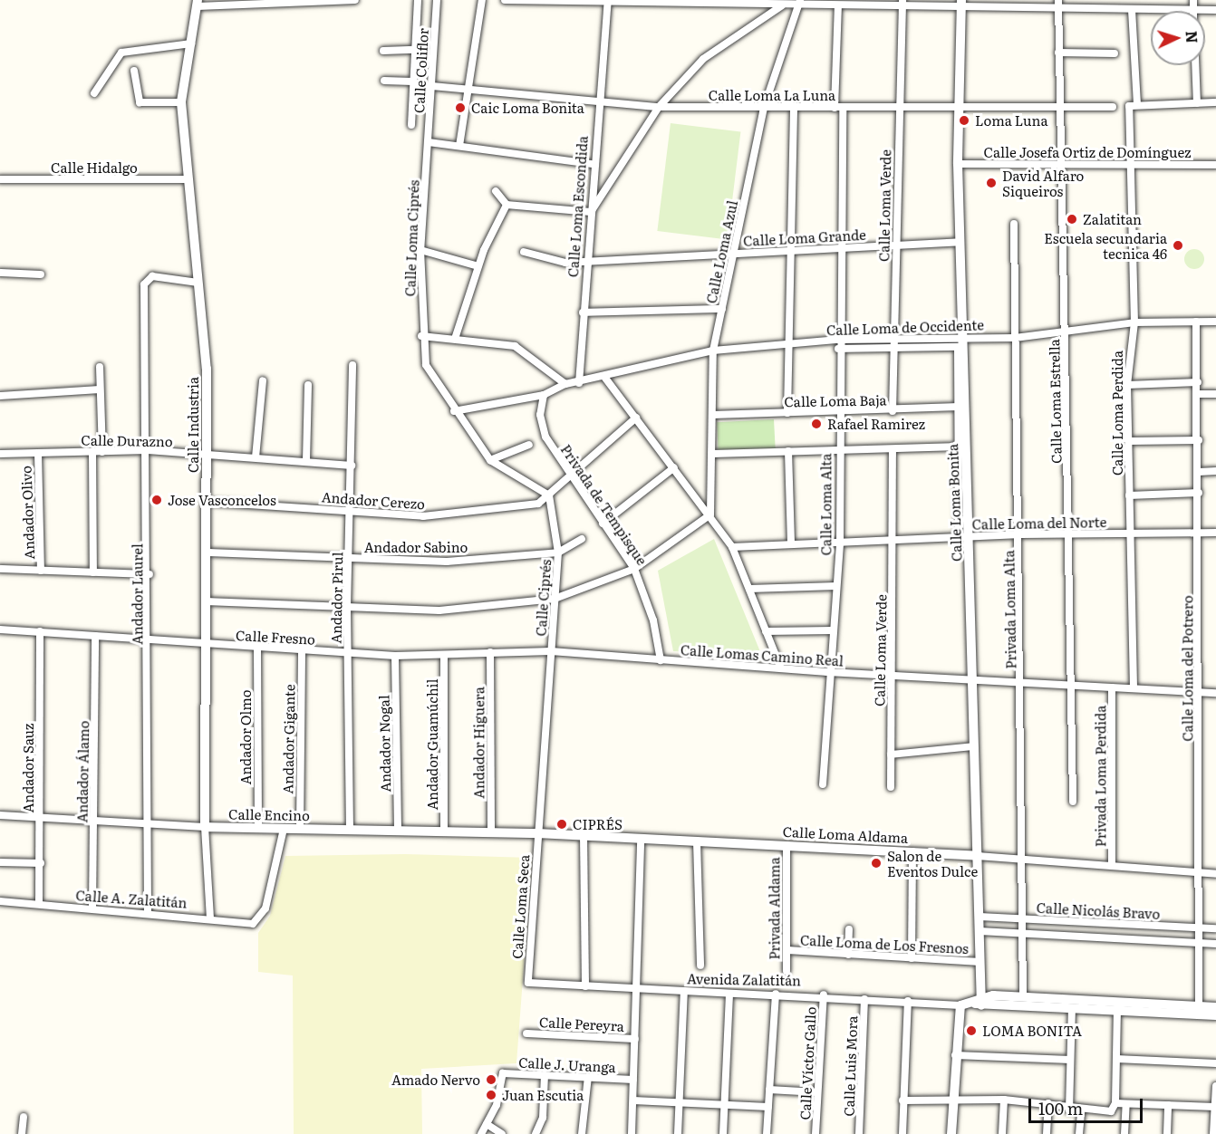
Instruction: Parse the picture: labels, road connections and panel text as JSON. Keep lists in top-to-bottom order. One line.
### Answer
{"streets":{"street":["Calle Coliflor","Calle Loma La Luna","Calle Josefa Ortiz de Domínguez","Calle Hidalgo","Calle Loma Verde","Calle Loma Escondida","Calle Loma Grande","Calle Loma Ciprés","Calle Loma Azul","Calle Loma de Occidente","Calle Loma Baja","Calle Loma Estrella","Calle Loma Perdida","Calle Industria","Calle Durazno","Andador Cerezo","Calle Loma Bonita","Privada de Tempisque","Calle Loma Alta","Andador Olivo","Calle Loma del Norte","Andador Sabino","Andador Laurel","Andador Pirul","Calle Ciprés","Privada Loma Alta","Calle Fresno","Calle Lomas Camino Real","Calle Loma del Potrero","Andador Olmo","Andador Gigante","Andador Higuera","Andador Nogal","Andador Guamúchil","Andador Sauz","Andador Álamo","Privada Loma Perdida","Calle Encino","Calle Loma Aldama","Calle A. Zalatitán","Calle Loma Seca","Privada Aldama","Calle Nicolás Bravo","Calle Loma de Los Fresnos","Avenida Zalatitán","Calle Pereyra","Calle Víctor Gallo","Calle J. Uranga","Calle Luis Mora"]},"crossings":[["Calle Coliflor","Calle Loma La Luna"],["Calle Coliflor","Calle Loma Ciprés"],["Calle Loma La Luna","Calle Loma Verde"],["Calle Loma La Luna","Calle Loma Escondida"],["Calle Loma La Luna","Calle Loma Azul"],["Calle Loma La Luna","Calle Loma Estrella"],["Calle Loma La Luna","Calle Loma Bonita"],["Calle Loma La Luna","Calle Loma Alta"],["Calle Josefa Ortiz de Domínguez","Calle Loma Estrella"],["Calle Josefa Ortiz de Domínguez","Calle Loma Perdida"],["Calle Josefa Ortiz de Domínguez","Calle Loma Bonita"],["Calle Hidalgo","Calle Industria"],["Calle Loma Verde","Calle Loma Grande"],["Calle Loma Verde","Calle Loma de Occidente"],["Calle Loma Verde","Calle Loma Baja"],["Calle Loma Verde","Calle Loma del Norte"],["Calle Loma Verde","Calle Lomas Camino Real"],["Calle Loma Escondida","Calle Loma Grande"],["Calle Loma Escondida","Calle Loma de Occidente"],["Calle Loma Grande","Calle Loma Azul"],["Calle Loma Grande","Calle Loma Bonita"],["Calle Loma Grande","Calle Loma Alta"],["Calle Loma Ciprés","Calle Loma de Occidente"],["Calle Loma Azul","Calle Loma de Occidente"],["Calle Loma Azul","Calle Loma Baja"],["Calle Loma de Occidente","Calle Loma Estrella"],["Calle Loma de Occidente","Calle Loma Perdida"],["Calle Loma de Occidente","Calle Loma Bonita"],["Calle Loma de Occidente","Privada de Tempisque"],["Calle Loma de Occidente","Calle Loma Alta"],["Calle Loma de Occidente","Privada Loma Alta"],["Calle Loma de Occidente","Calle Loma del Potrero"],["Calle Loma Baja","Calle Loma Alta"],["Calle Loma Estrella","Calle Loma del Norte"],["Calle Loma Estrella","Calle Lomas Camino Real"],["Calle Loma Perdida","Calle Loma del Norte"],["Calle Loma Perdida","Calle Lomas Camino Real"],["Calle Industria","Calle Durazno"],["Calle Industria","Andador Cerezo"],["Calle Industria","Andador Sabino"],["Calle Industria","Andador Laurel"],["Calle Industria","Calle Fresno"],["Calle Industria","Calle Encino"],["Calle Industria","Calle A. Zalatitán"],["Calle Durazno","Andador Olivo"],["Calle Durazno","Andador Laurel"],["Calle Durazno","Andador Pirul"],["Andador Cerezo","Andador Pirul"],["Andador Cerezo","Calle Ciprés"],["Calle Loma Bonita","Calle Loma del Norte"],["Calle Loma Bonita","Calle Lomas Camino Real"],["Calle Loma Bonita","Calle Loma Aldama"],["Calle Loma Bonita","Calle Nicolás Bravo"],["Calle Loma Bonita","Calle Loma de Los Fresnos"],["Privada de Tempisque","Calle Lomas Camino Real"],["Calle Loma Alta","Calle Loma del Norte"],["Calle Loma Alta","Calle Lomas Camino Real"],["Calle Loma del Norte","Privada Loma Alta"],["Calle Loma del Norte","Calle Loma del Potrero"],["Andador Sabino","Andador Pirul"],["Andador Sabino","Calle Ciprés"],["Andador Laurel","Calle Fresno"],["Andador Laurel","Calle Encino"],["Andador Laurel","Calle A. Zalatitán"],["Andador Pirul","Calle Fresno"],["Andador Pirul","Calle Encino"],["Calle Ciprés","Calle Fresno"],["Calle Ciprés","Calle Lomas Camino Real"],["Calle Ciprés","Calle Encino"],["Calle Ciprés","Calle Loma Aldama"],["Calle Ciprés","Calle Loma Seca"],["Privada Loma Alta","Calle Lomas Camino Real"],["Privada Loma Alta","Calle Loma Aldama"],["Privada Loma Alta","Calle Nicolás Bravo"],["Calle Fresno","Calle Lomas Camino Real"],["Calle Fresno","Andador Olmo"],["Calle Fresno","Andador Gigante"],["Calle Fresno","Andador Higuera"],["Calle Fresno","Andador Nogal"],["Calle Fresno","Andador Guamúchil"],["Calle Fresno","Andador Sauz"],["Calle Fresno","Andador Álamo"],["Calle Lomas Camino Real","Calle Loma del Potrero"],["Calle Lomas Camino Real","Privada Loma Perdida"],["Calle Loma del Potrero","Calle Loma Aldama"],["Calle Loma del Potrero","Calle Nicolás Bravo"],["Andador Olmo","Calle Encino"],["Andador Gigante","Calle Encino"],["Andador Higuera","Calle Encino"],["Andador Nogal","Calle Encino"],["Andador Guamúchil","Calle Encino"],["Andador Sauz","Calle Encino"],["Andador Sauz","Calle A. Zalatitán"],["Andador Álamo","Calle Encino"],["Andador Álamo","Calle A. Zalatitán"],["Privada Loma Perdida","Calle Loma Aldama"],["Calle Encino","Calle Loma Aldama"],["Calle Encino","Calle A. Zalatitán"],["Calle Encino","Calle Loma Seca"],["Calle Loma Aldama","Calle Loma Seca"],["Calle Loma Aldama","Privada Aldama"],["Calle Loma Seca","Avenida Zalatitán"],["Privada Aldama","Calle Loma de Los Fresnos"],["Avenida Zalatitán","Calle Víctor Gallo"],["Avenida Zalatitán","Calle Luis Mora"]],"places":["Caic Loma Bonita","Loma Luna","David Alfaro Siqueiros","Zalatitan","Escuela secundaria tecnica 46","Rafael Ramirez","Jose Vasconcelos","CIPRÉS","Salon de Eventos Dulce","LOMA BONITA","Amado Nervo","Juan Escutia"],"scale_bar":"100 m","north":"right"}
